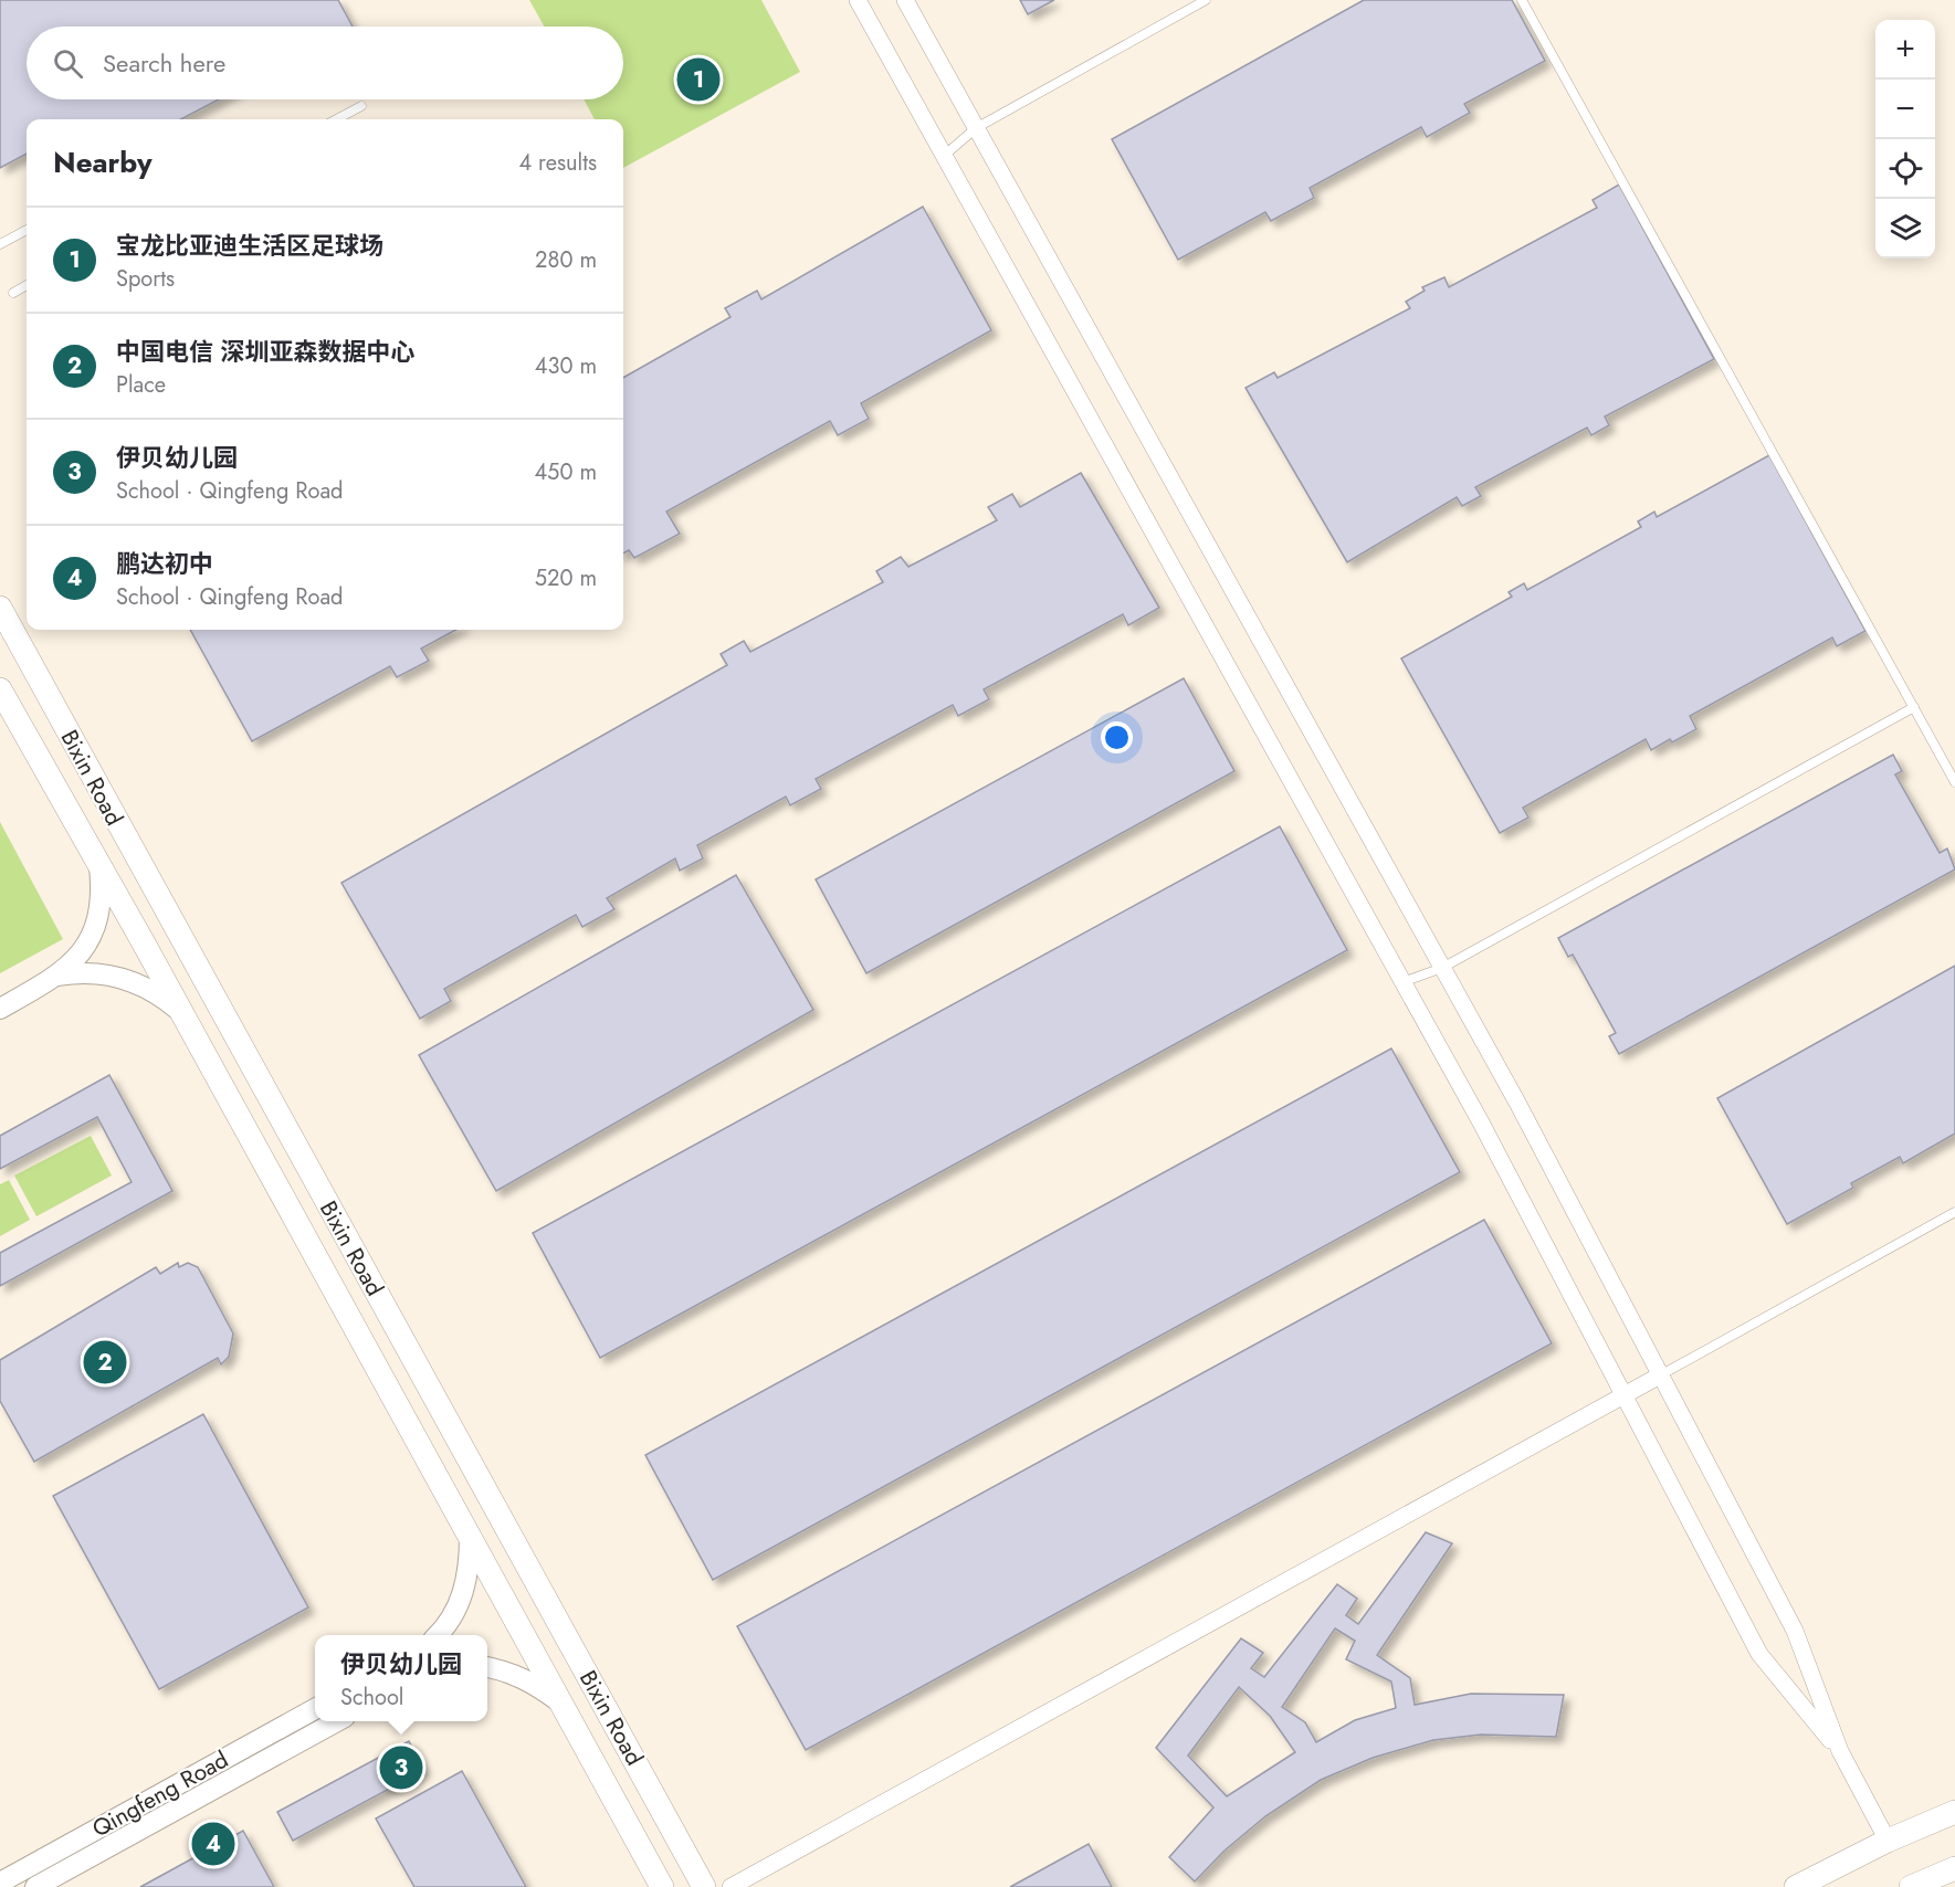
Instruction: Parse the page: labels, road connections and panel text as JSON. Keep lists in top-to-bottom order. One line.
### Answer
{"streets":{"main road":["Bixin Road"],"street":["Qingfeng Road"]},"page":{"map_buttons":["+","−"],"search":"Search here","pins":["1","2","3","4"],"heading":["Nearby","4 results"],"list":[{"mark":"1","name":"宝龙比亚迪生活区足球场","note":"Sports","value":"280 m"},{"mark":"2","name":"中国电信 深圳亚森数据中心","note":"Place","value":"430 m"},{"mark":"3","name":"伊贝幼儿园","note":"School · Qingfeng Road","value":"450 m"},{"mark":"4","name":"鹏达初中","note":"School · Qingfeng Road","value":"520 m"}],"popup":["伊贝幼儿园","School"]}}
